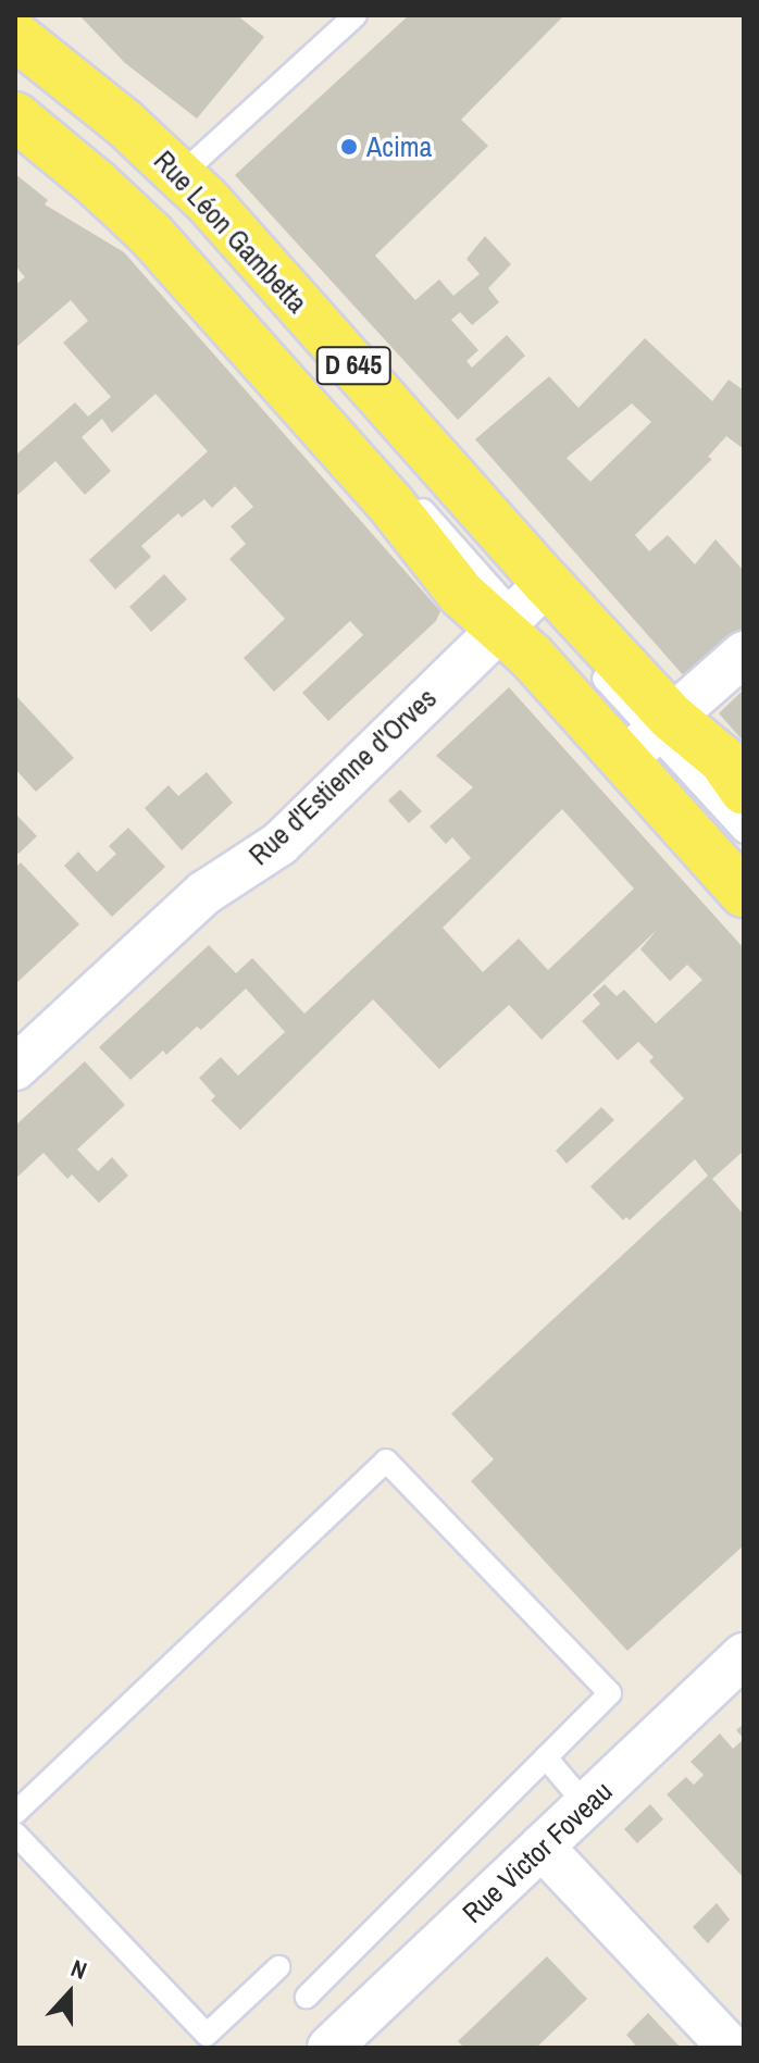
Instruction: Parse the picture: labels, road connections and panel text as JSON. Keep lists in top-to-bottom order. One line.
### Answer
{"streets":{"main road":["Rue Léon Gambetta","D 645"],"street":["Rue d'Estienne d'Orves","Rue Victor Foveau"]},"crossings":[["Rue Léon Gambetta","D 645"],["Rue Léon Gambetta","Rue d'Estienne d'Orves"]],"places":["Acima"],"north":"top"}
